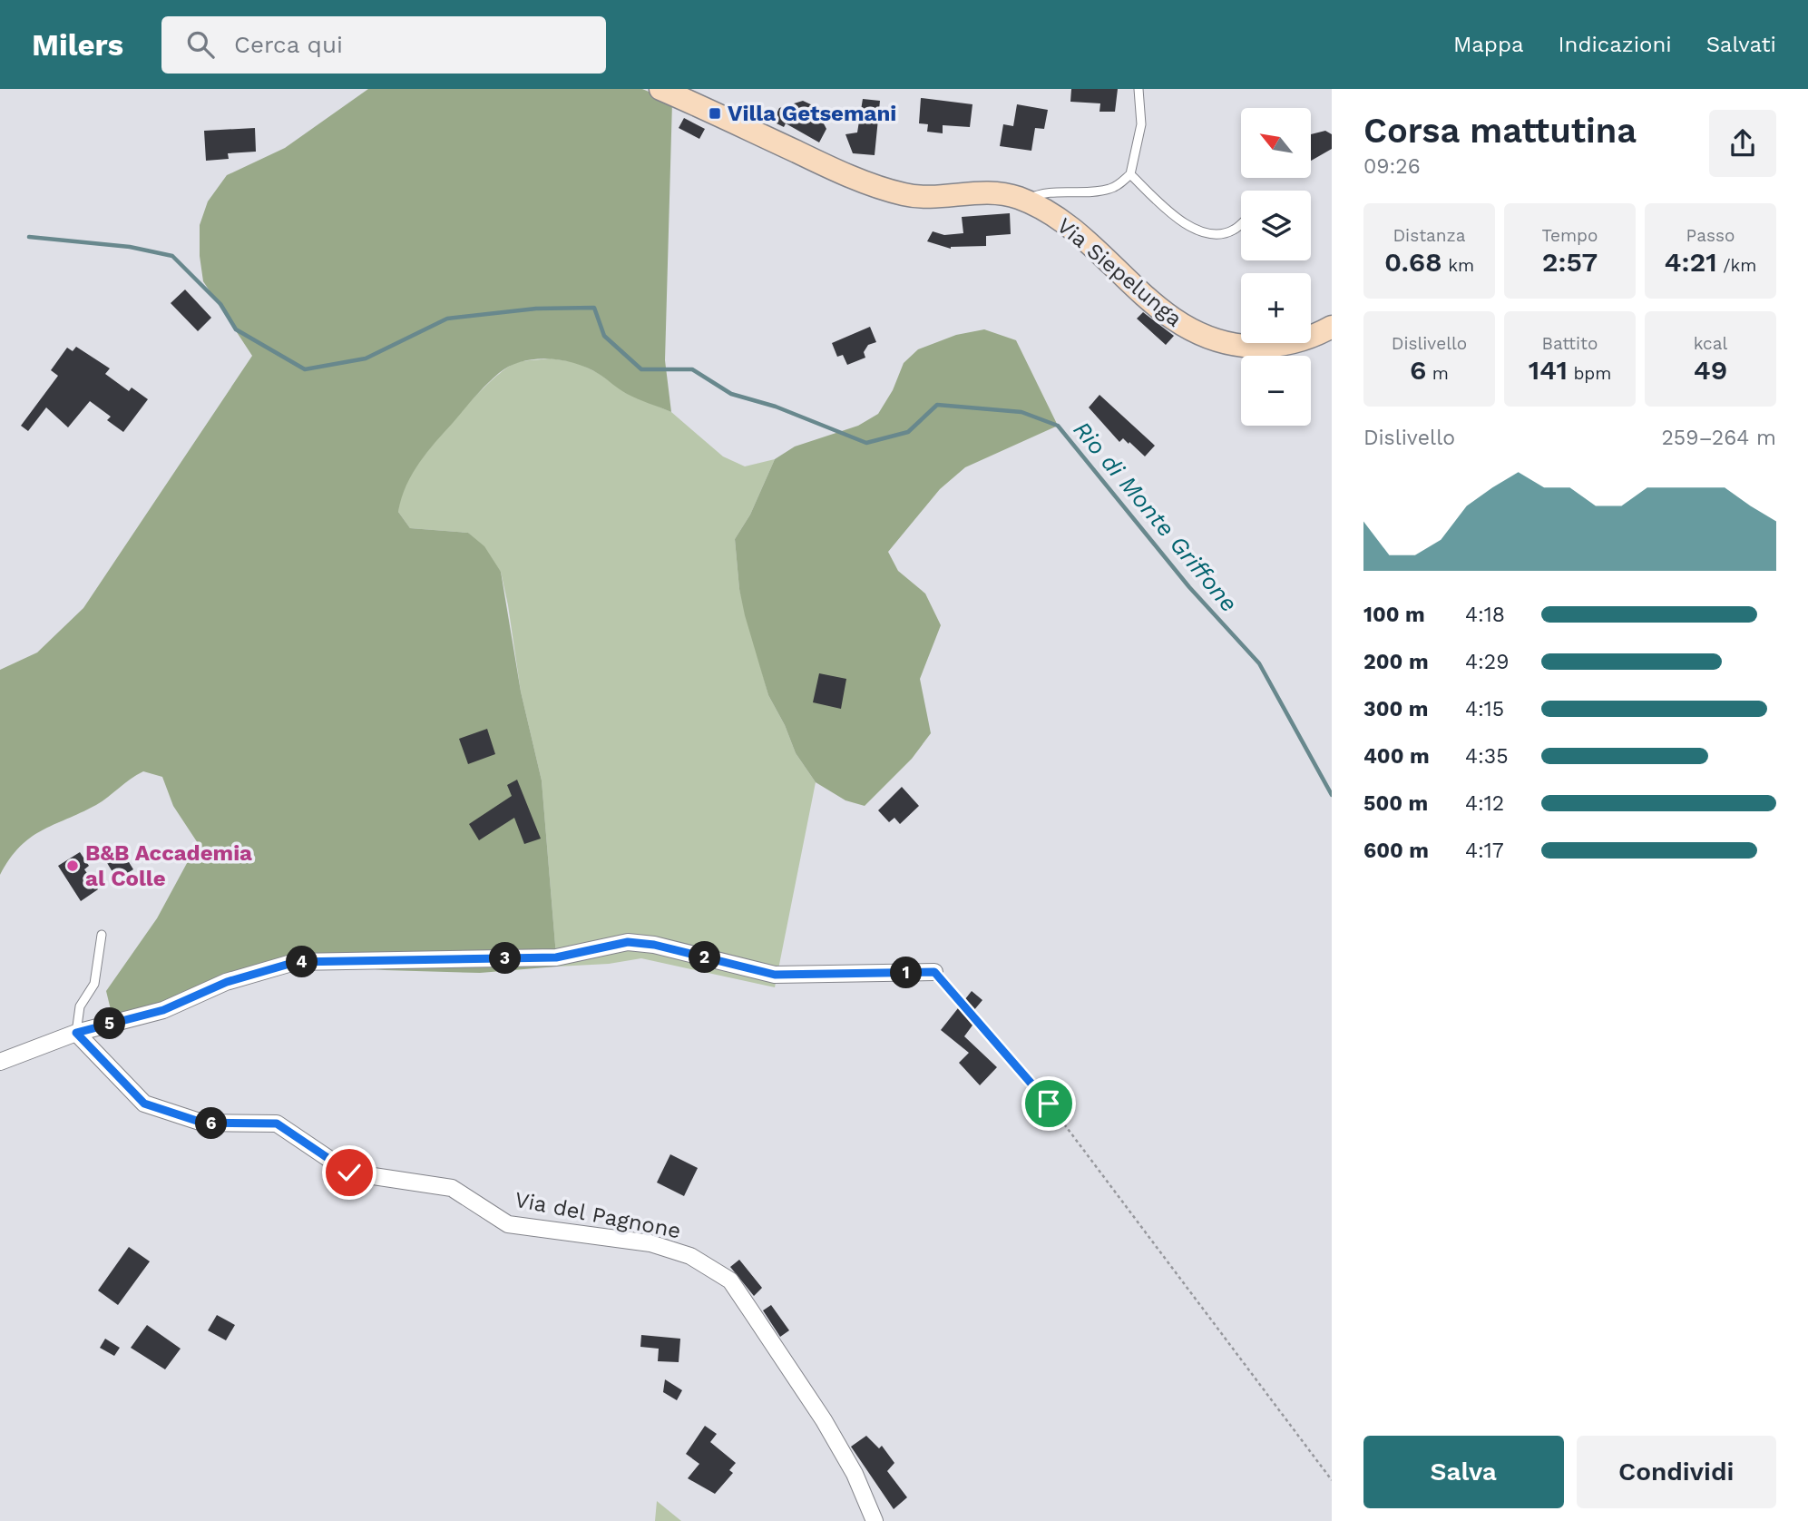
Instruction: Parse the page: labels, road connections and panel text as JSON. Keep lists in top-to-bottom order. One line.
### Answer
{"streets":{"street":["Via Siepelunga","Via del Pagnone"]},"water":["Rio di Monte Griffone"],"places":{"transit":["Villa Getsemani"],"other":["B&B Accademia al Colle"]},"north":"top left","page":{"header":"Milers","search":"Cerca qui","nav":["Mappa","Indicazioni","Salvati"],"heading":["Corsa mattutina","09:26"],"map_buttons":["+","−"],"stats":[["Distanza","0.68 km"],["Tempo","2:57"],["Passo","4:21 /km"],["Dislivello","6 m"],["Battito","141 bpm"],["kcal","49"]],"chart":["Dislivello","259–264 m"],"list":[{"name":"100 m","note":"4:18"},{"name":"200 m","note":"4:29"},{"name":"300 m","note":"4:15"},{"name":"400 m","note":"4:35"},{"name":"500 m","note":"4:12"},{"name":"600 m","note":"4:17"}],"pins":["2","3","4","1","5","6"],"buttons":["Salva","Condividi"]}}
